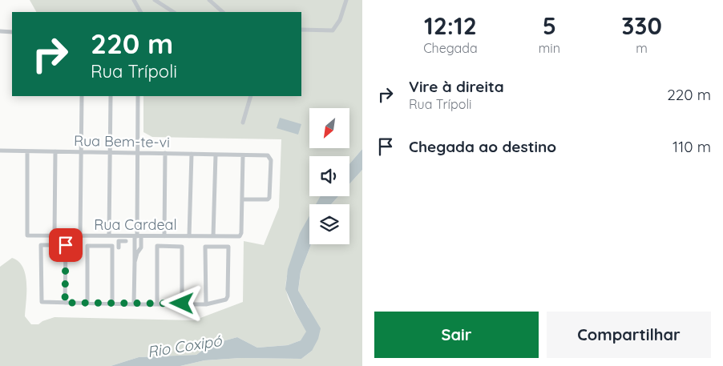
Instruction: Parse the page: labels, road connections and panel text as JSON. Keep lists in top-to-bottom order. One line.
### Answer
{"streets":{"street":["Rua Bem-te-vi","Rua Cardeal"]},"crossings":[["Rua Bem-te-vi","Rua Cardeal"]],"water":["Rio Coxipó"],"north":"bottom left","page":{"eta":["12:12","Chegada","5","min","330","m"],"turn":["220 m","Rua Trípoli"],"list":[{"name":"Vire à direita","note":"Rua Trípoli","value":"220 m"},{"name":"Chegada ao destino","value":"110 m"}],"buttons":["Sair","Compartilhar"]}}
